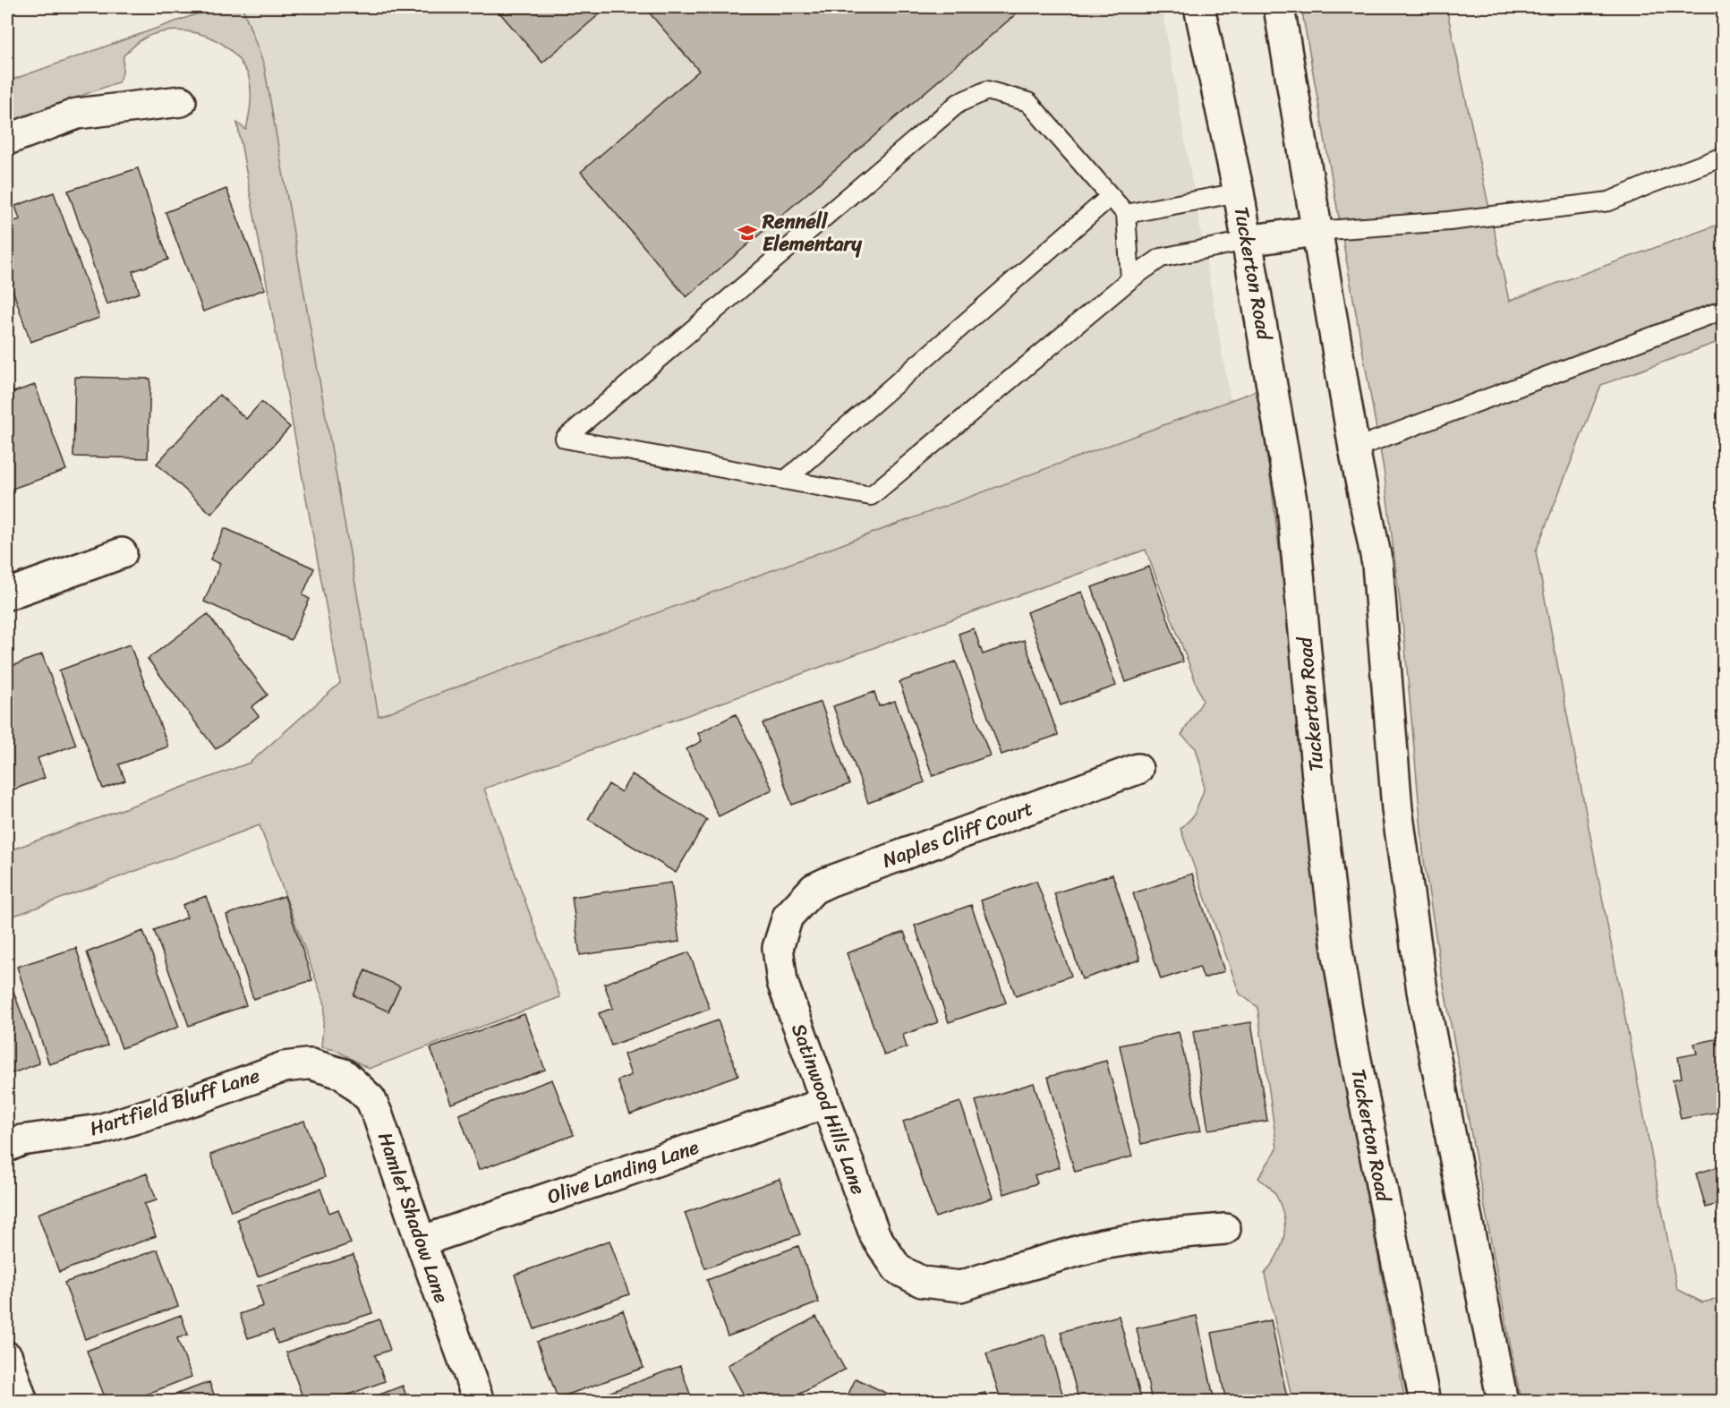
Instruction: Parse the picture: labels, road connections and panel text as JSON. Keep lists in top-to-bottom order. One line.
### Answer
{"streets":{"main road":["Tuckerton Road","Naples Cliff Court","Hartfield Bluff Lane","Satinwood Hills Lane","Olive Landing Lane","Hamlet Shadow Lane"]},"crossings":[["Naples Cliff Court","Satinwood Hills Lane"],["Hartfield Bluff Lane","Hamlet Shadow Lane"],["Satinwood Hills Lane","Olive Landing Lane"],["Olive Landing Lane","Hamlet Shadow Lane"]],"places":{"school or university":["Rennell Elementary"]}}
